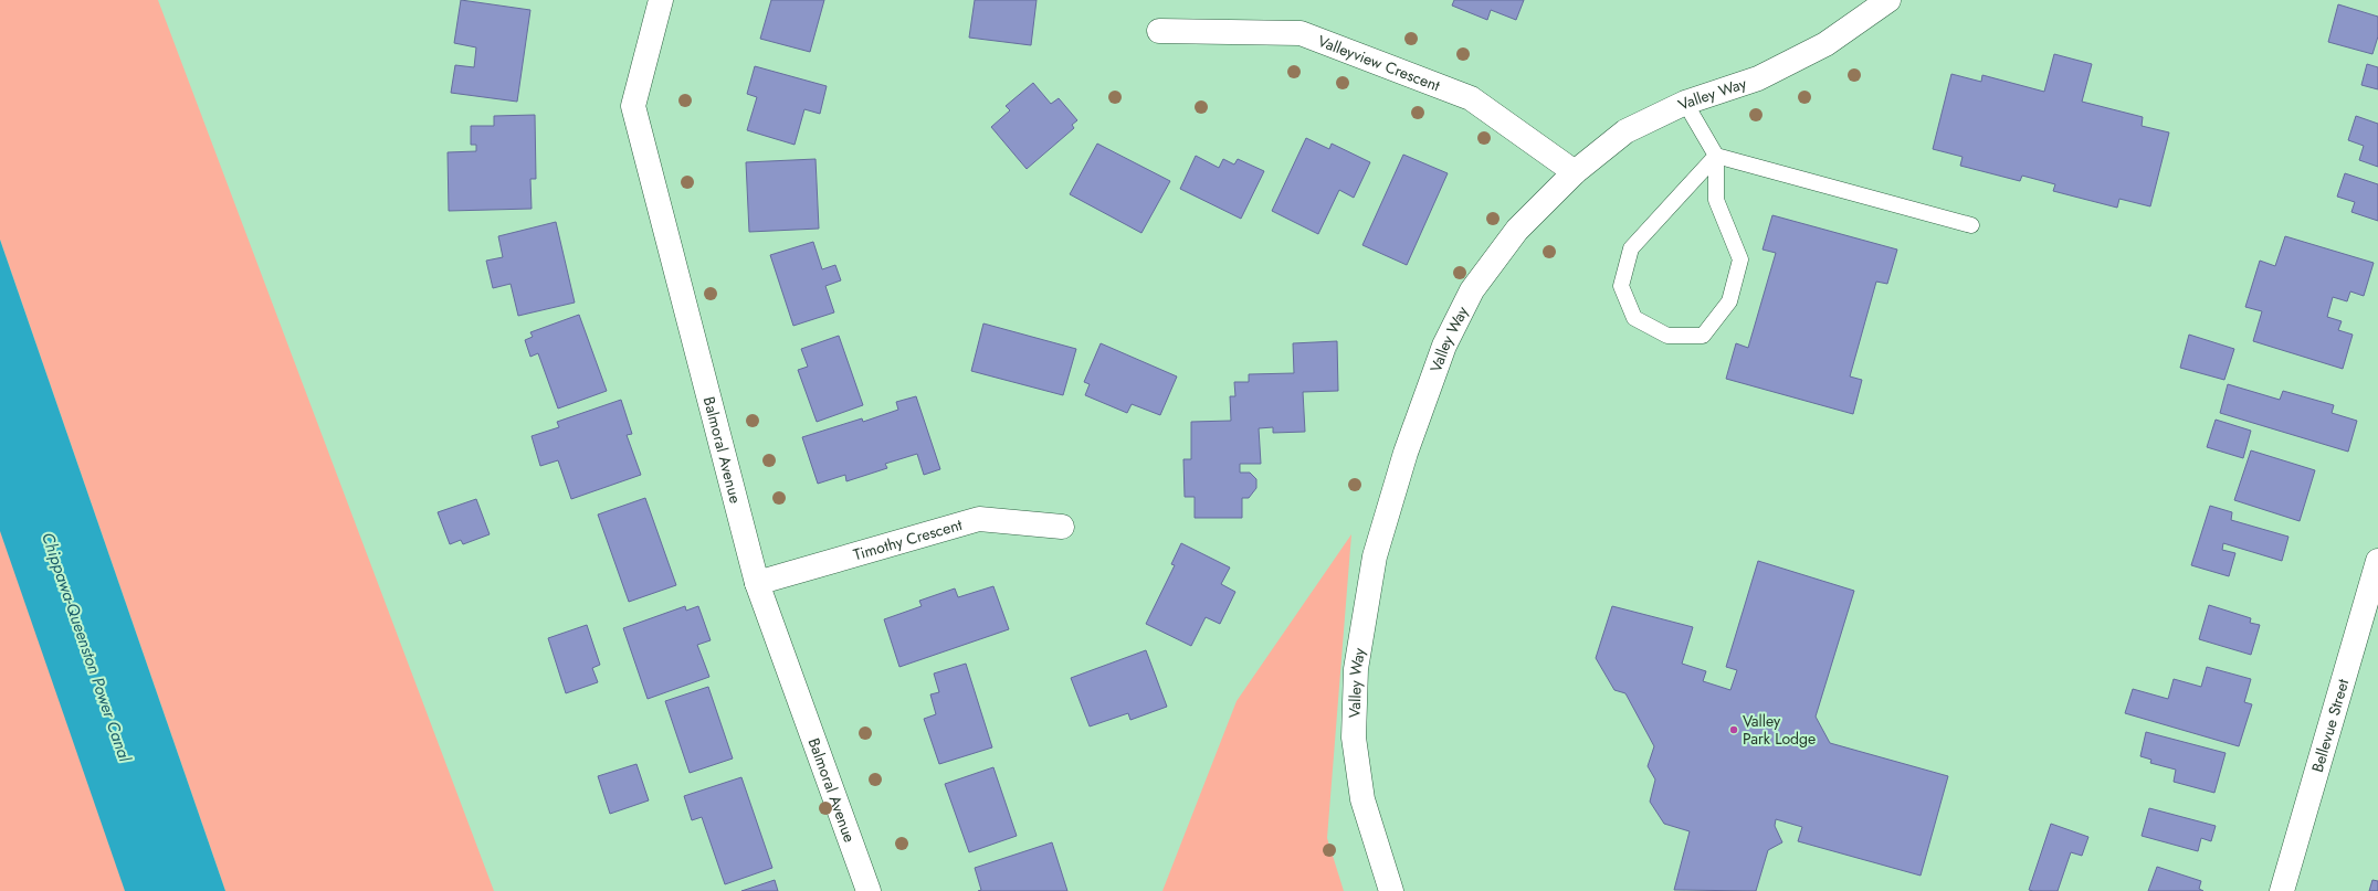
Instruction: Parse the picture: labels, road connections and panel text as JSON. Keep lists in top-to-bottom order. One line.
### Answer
{"streets":{"street":["Valleyview Crescent","Valley Way","Balmoral Avenue","Timothy Crescent","Bellevue Street"]},"crossings":[["Valleyview Crescent","Valley Way"],["Balmoral Avenue","Timothy Crescent"]],"water":["Chippawa-Queenston Power Canal"],"places":["Valley Park Lodge"]}
